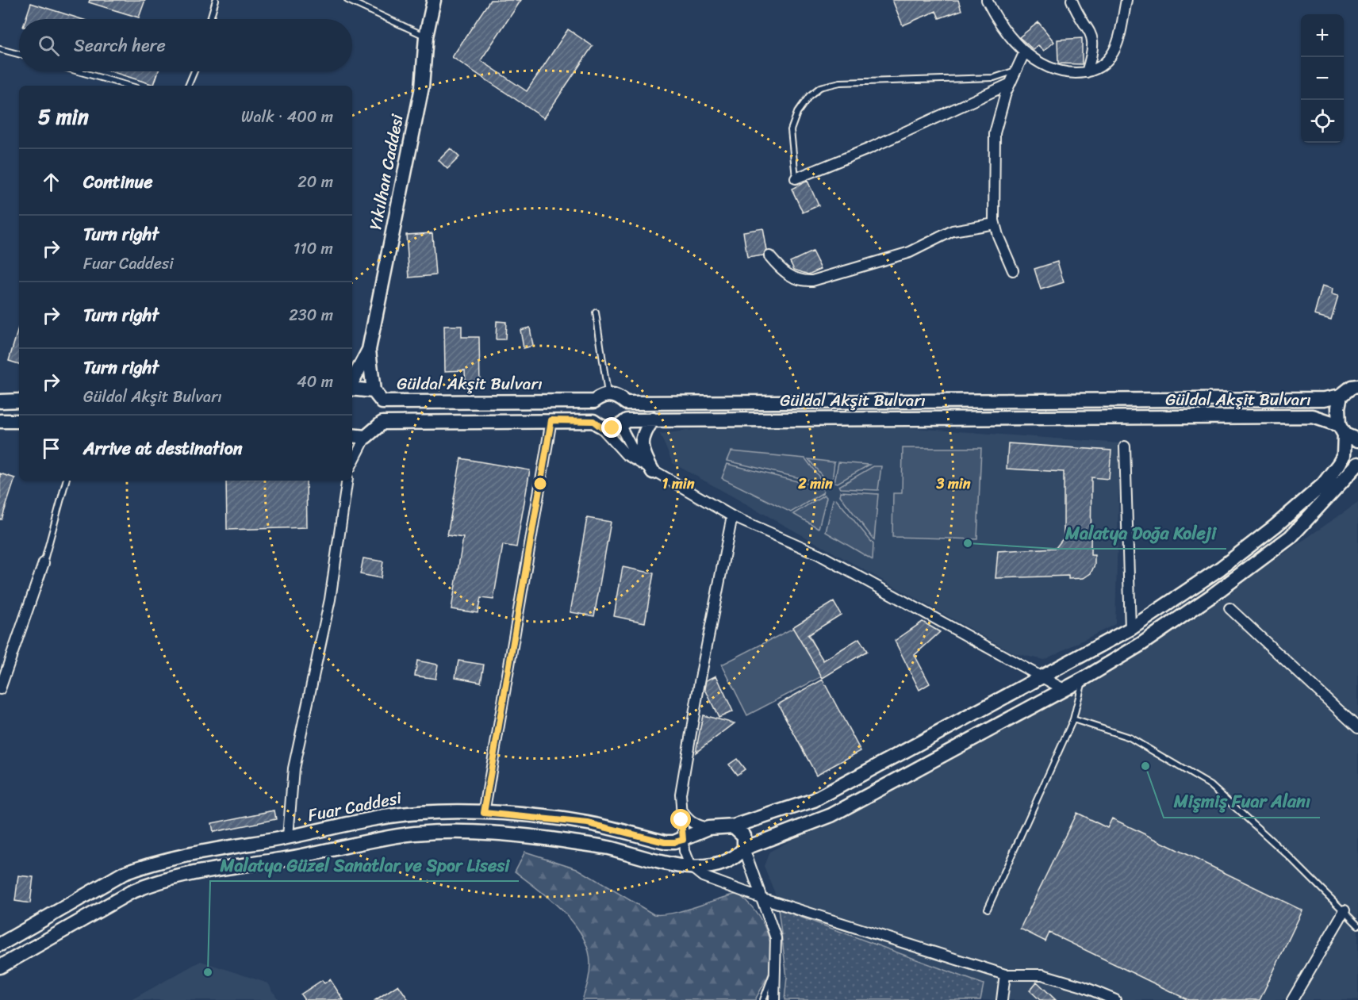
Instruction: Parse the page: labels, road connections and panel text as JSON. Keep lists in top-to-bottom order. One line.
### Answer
{"streets":{"street":["Yıkılhan Caddesi","Güldal Akşit Bulvarı","Fuar Caddesi"]},"crossings":[["Yıkılhan Caddesi","Güldal Akşit Bulvarı"],["Güldal Akşit Bulvarı","Fuar Caddesi"]],"places":["Malatya Doğa Koleji","Mişmiş Fuar Alanı","Malatya Güzel Sanatlar ve Spor Lisesi"],"page":{"map_buttons":["+","−"],"search":"Search here","heading":["5 min","Walk · 400 m"],"list":[["Continue","20 m"],["Turn right","Fuar Caddesi","110 m"],["Turn right","230 m"],["Turn right","Güldal Akşit Bulvarı","40 m"],"Arrive at destination"]},"rings":["1 min","2 min","3 min"]}
